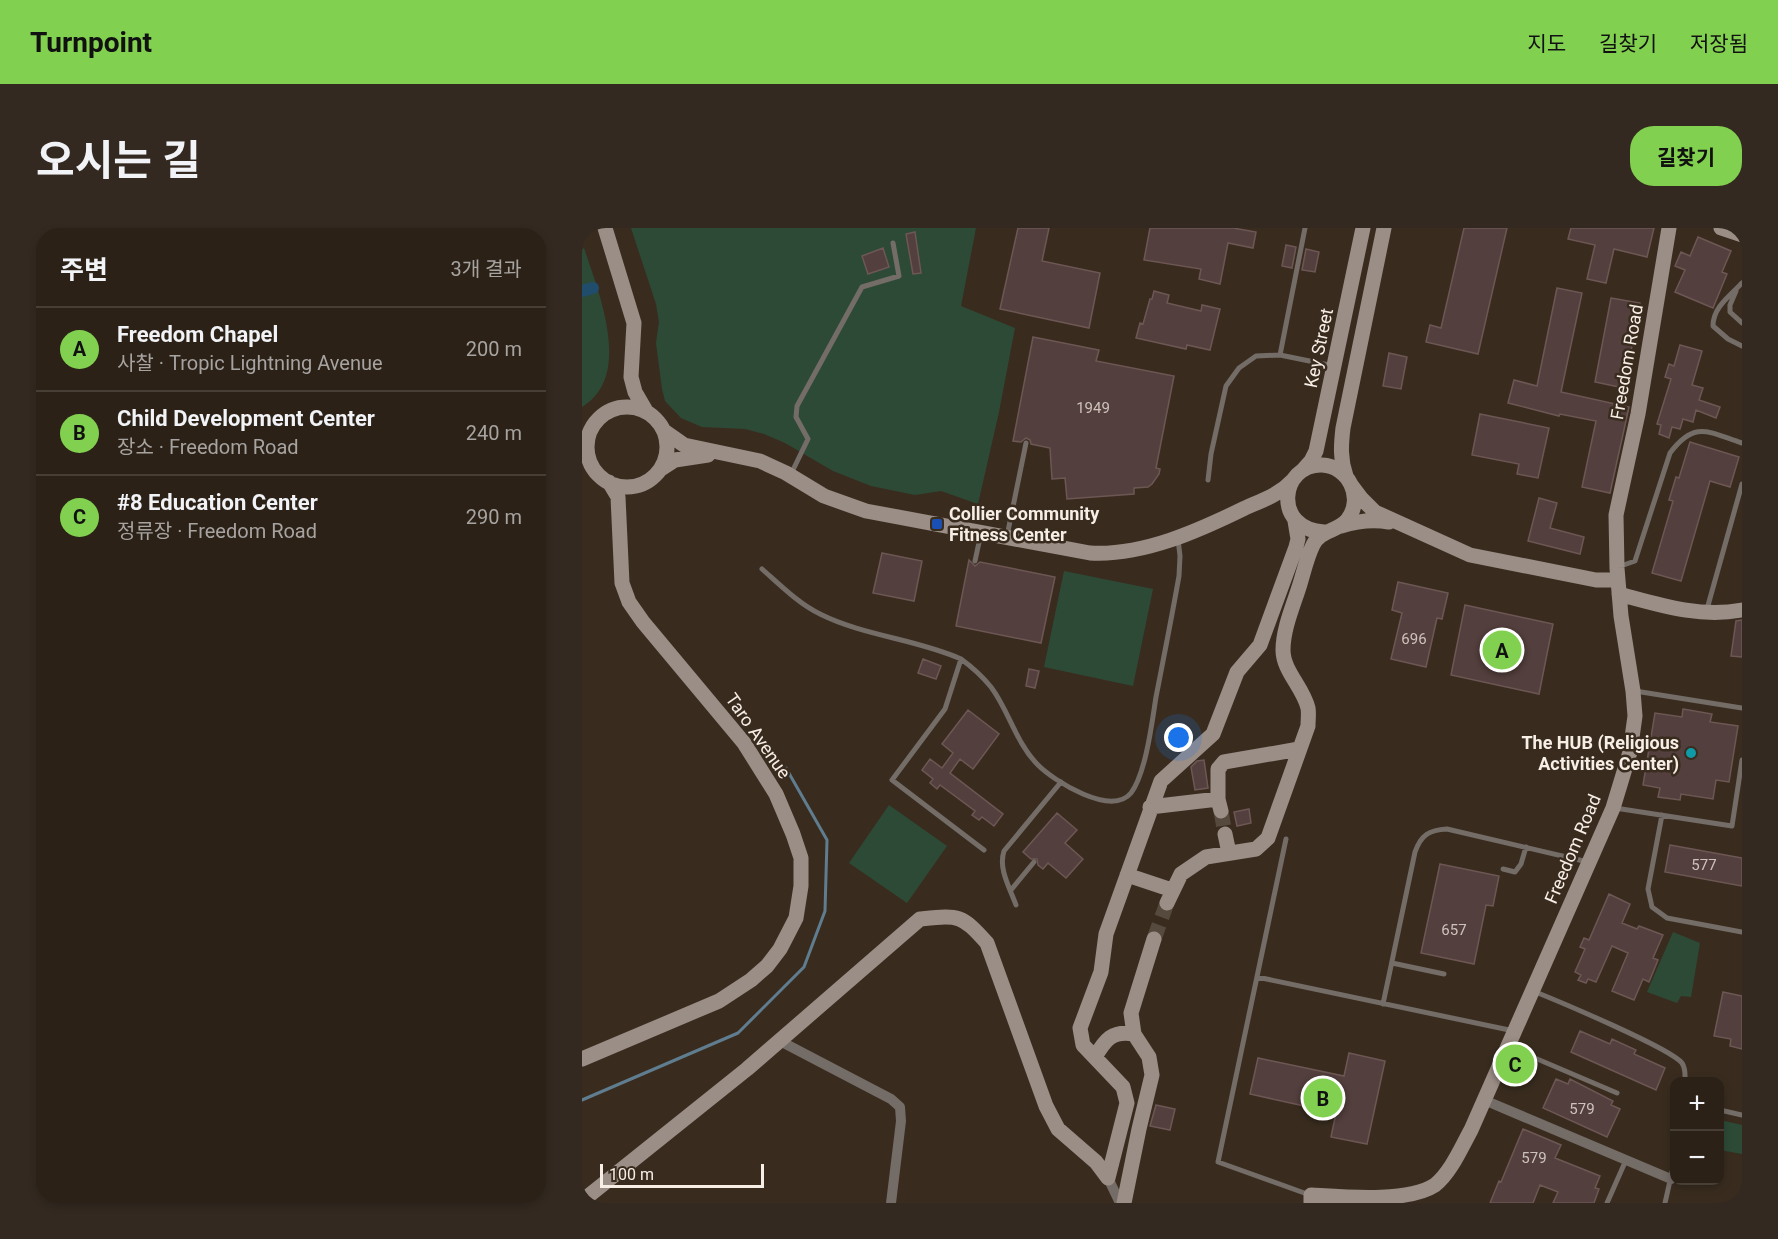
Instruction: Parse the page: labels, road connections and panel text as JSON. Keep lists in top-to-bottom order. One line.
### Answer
{"streets":{"street":["Key Street","Freedom Road","Taro Avenue"]},"places":{"transit":["Collier Community Fitness Center"],"other":["The HUB (Religious Activities Center)"]},"house_numbers":["1949","696","577","657","579","579"],"scale_bar":"100 m","page":{"header":"Turnpoint","nav":["지도","길찾기","저장됨"],"title":"오시는 길","buttons":"길찾기","heading":["주변","3개 결과"],"list":[{"mark":"A","name":"Freedom Chapel","note":"사찰 · Tropic Lightning Avenue","value":"200 m"},{"mark":"B","name":"Child Development Center","note":"장소 · Freedom Road","value":"240 m"},{"mark":"C","name":"#8 Education Center","note":"정류장 · Freedom Road","value":"290 m"}],"pins":["A","C","B"],"map_buttons":["+","−"],"scale":"100 m"}}
